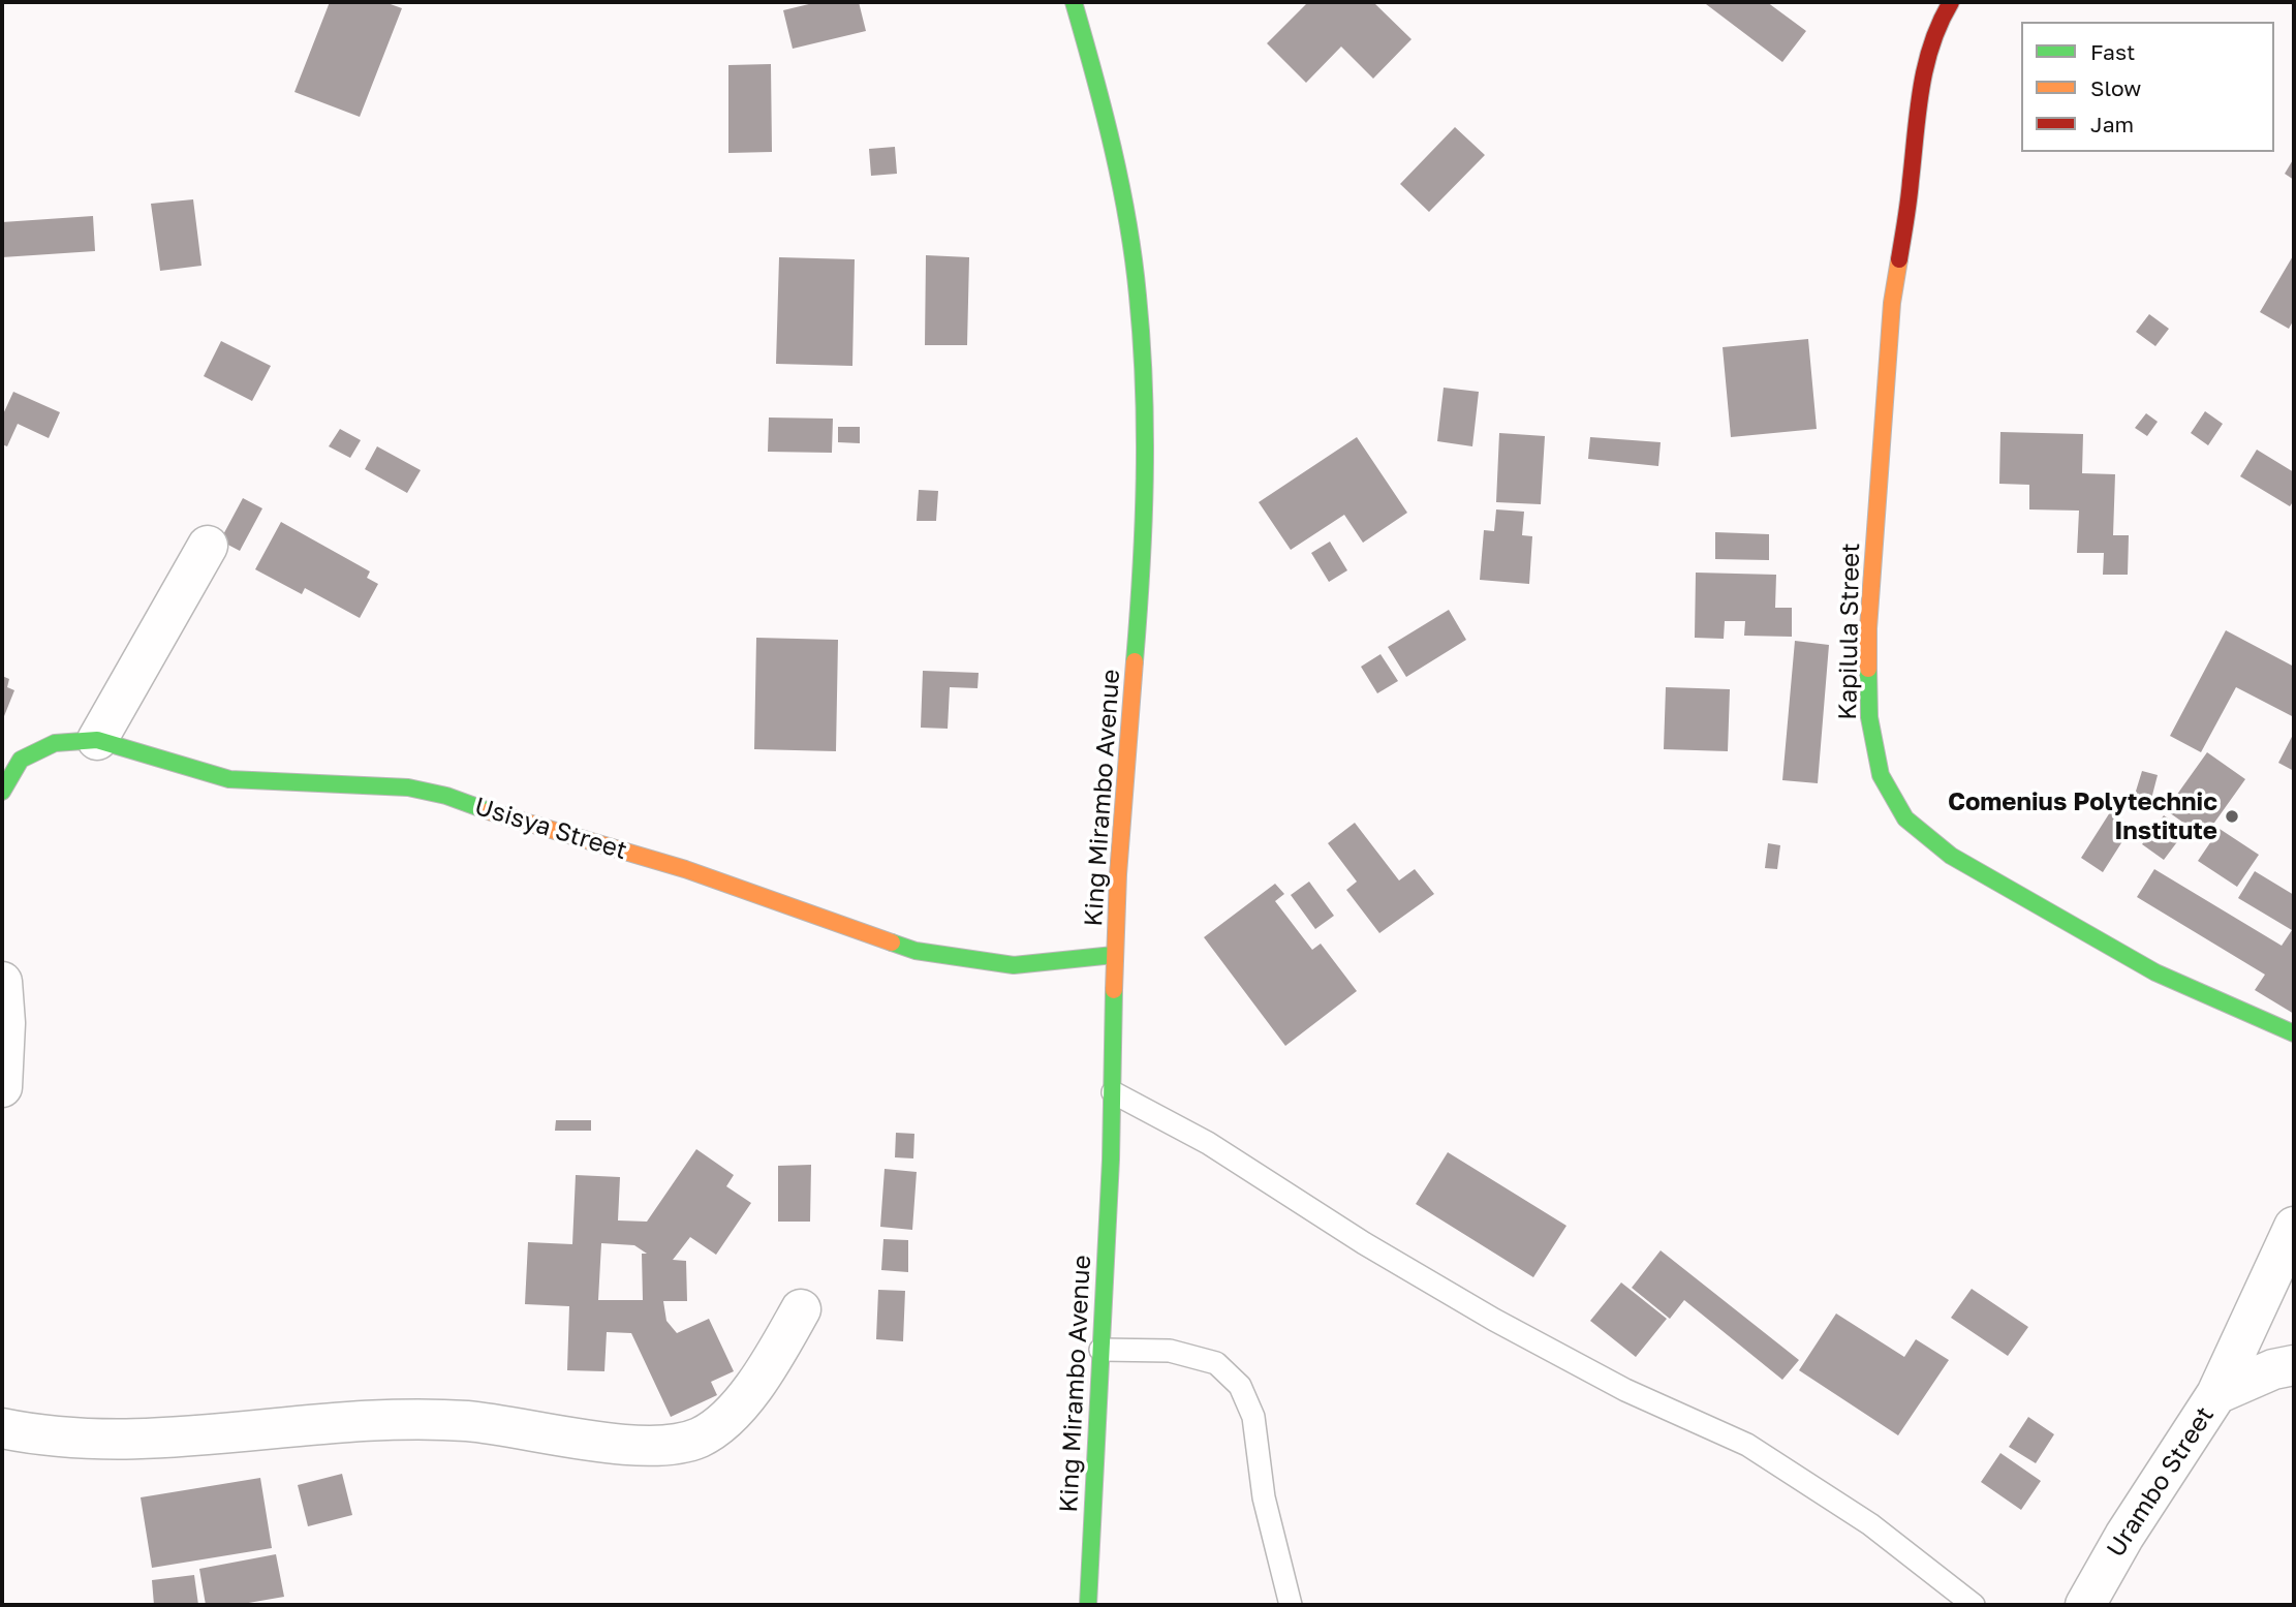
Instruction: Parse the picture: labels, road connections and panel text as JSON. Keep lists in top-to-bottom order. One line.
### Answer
{"streets":{"street":["Kapilula Street","King Mirambo Avenue","Usisya Street","Urambo Street"]},"crossings":[["King Mirambo Avenue","Usisya Street"]],"places":["Comenius Polytechnic Institute"],"legend":["Fast","Slow","Jam"]}
